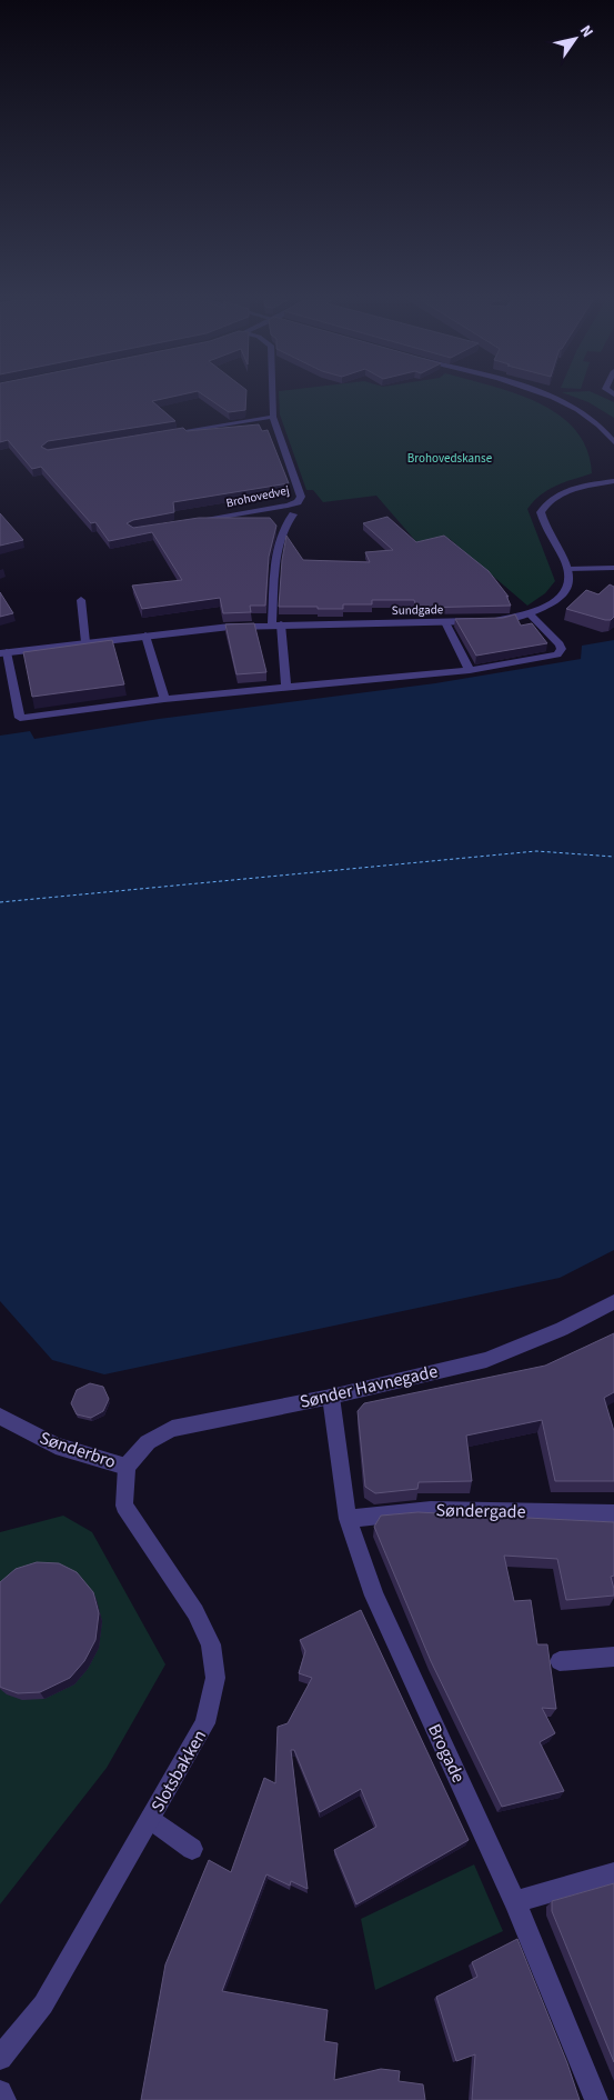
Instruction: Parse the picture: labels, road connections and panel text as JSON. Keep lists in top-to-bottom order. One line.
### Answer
{"streets":{"street":["Brohovedvej","Sundgade","Sønder Havnegade","Sønderbro","Søndergade","Brogade","Slotsbakken"]},"crossings":[["Sønder Havnegade","Sønderbro"],["Sønder Havnegade","Brogade"],["Sønder Havnegade","Slotsbakken"],["Sønderbro","Slotsbakken"],["Søndergade","Brogade"]],"parks":["Brohovedskanse"],"north":"top right"}
